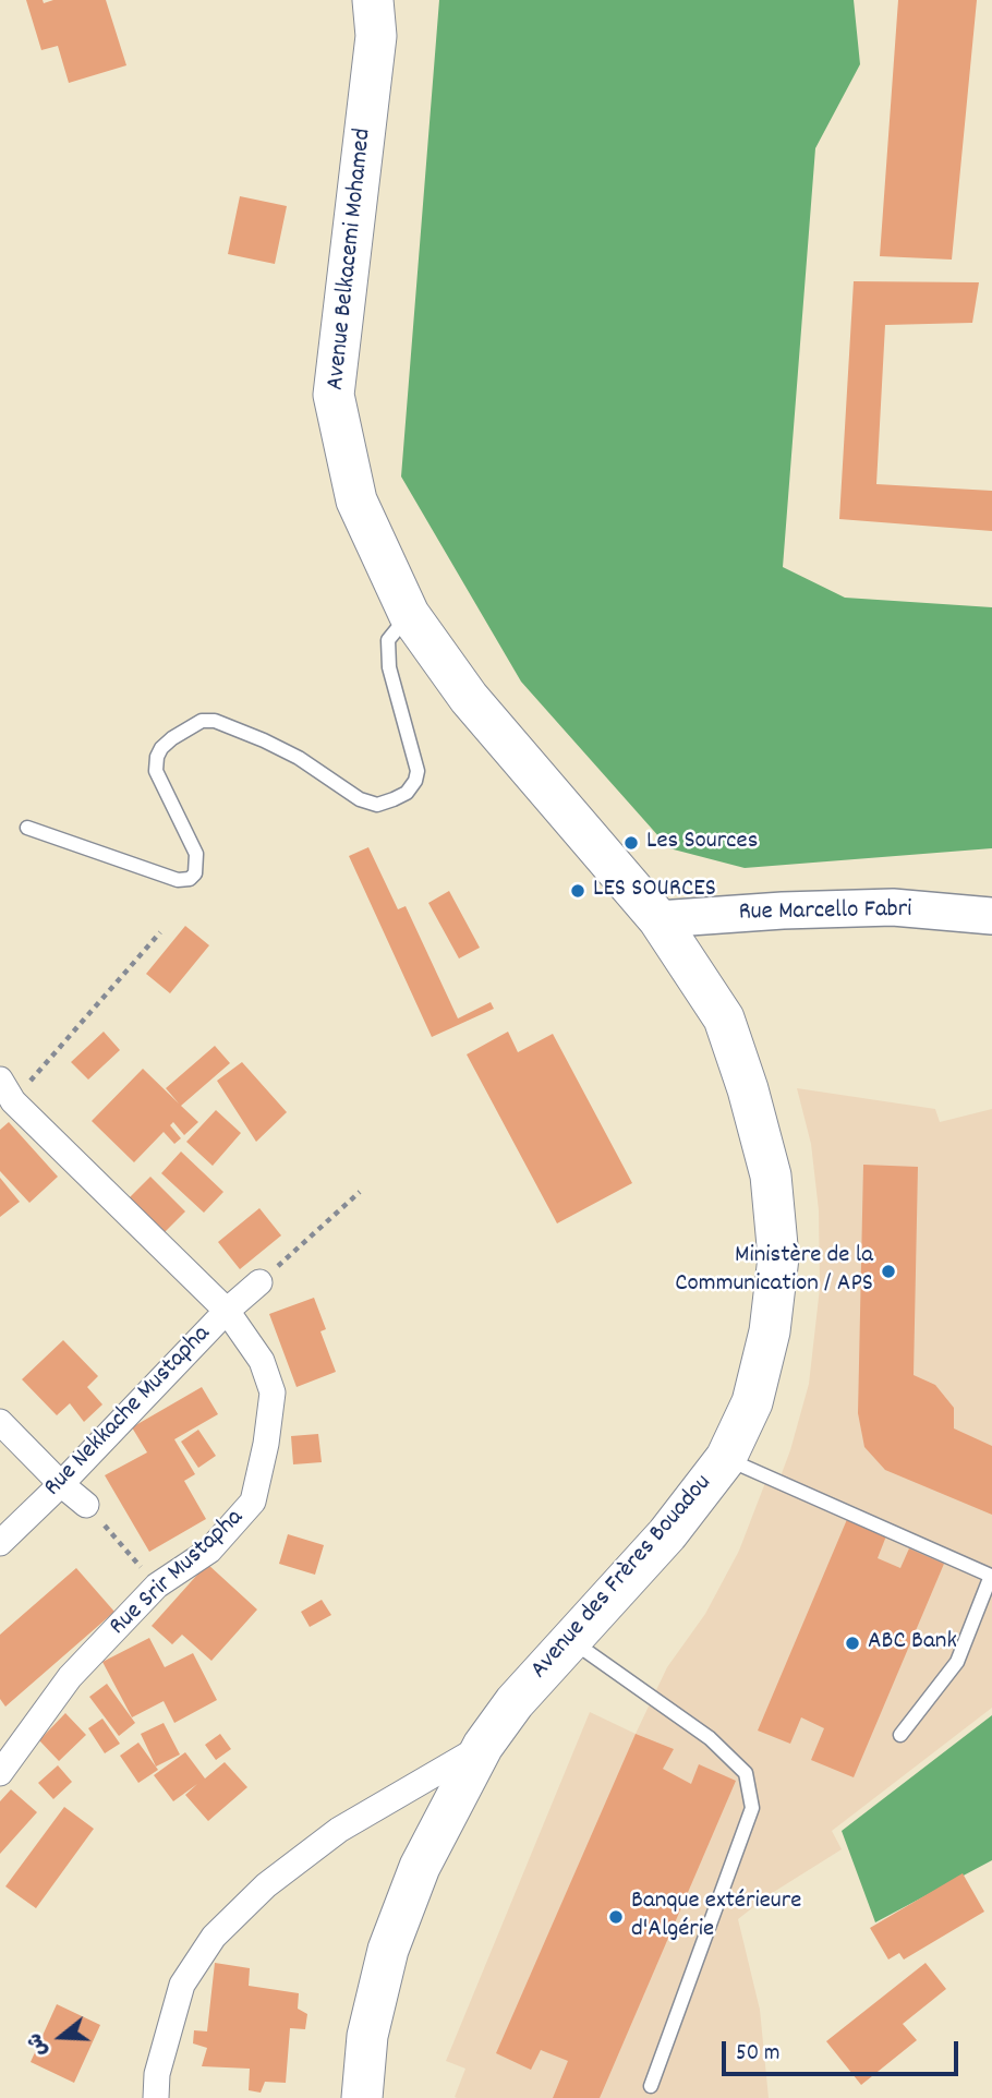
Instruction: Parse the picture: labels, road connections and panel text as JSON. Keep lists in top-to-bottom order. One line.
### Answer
{"streets":{"main road":["Avenue Belkacemi Mohamed","Avenue des Frères Bouadou"],"street":["Rue Marcello Fabri","Rue Nekkache Mustapha","Rue Srir Mustapha"]},"crossings":[["Avenue Belkacemi Mohamed","Rue Marcello Fabri"],["Avenue Belkacemi Mohamed","Avenue des Frères Bouadou"],["Rue Marcello Fabri","Avenue des Frères Bouadou"],["Rue Nekkache Mustapha","Rue Srir Mustapha"]],"places":["Les Sources","LES SOURCES","Ministère de la Communication / APS","ABC Bank","Banque extérieure d'Algérie"],"scale_bar":"50 m","north":"left"}
